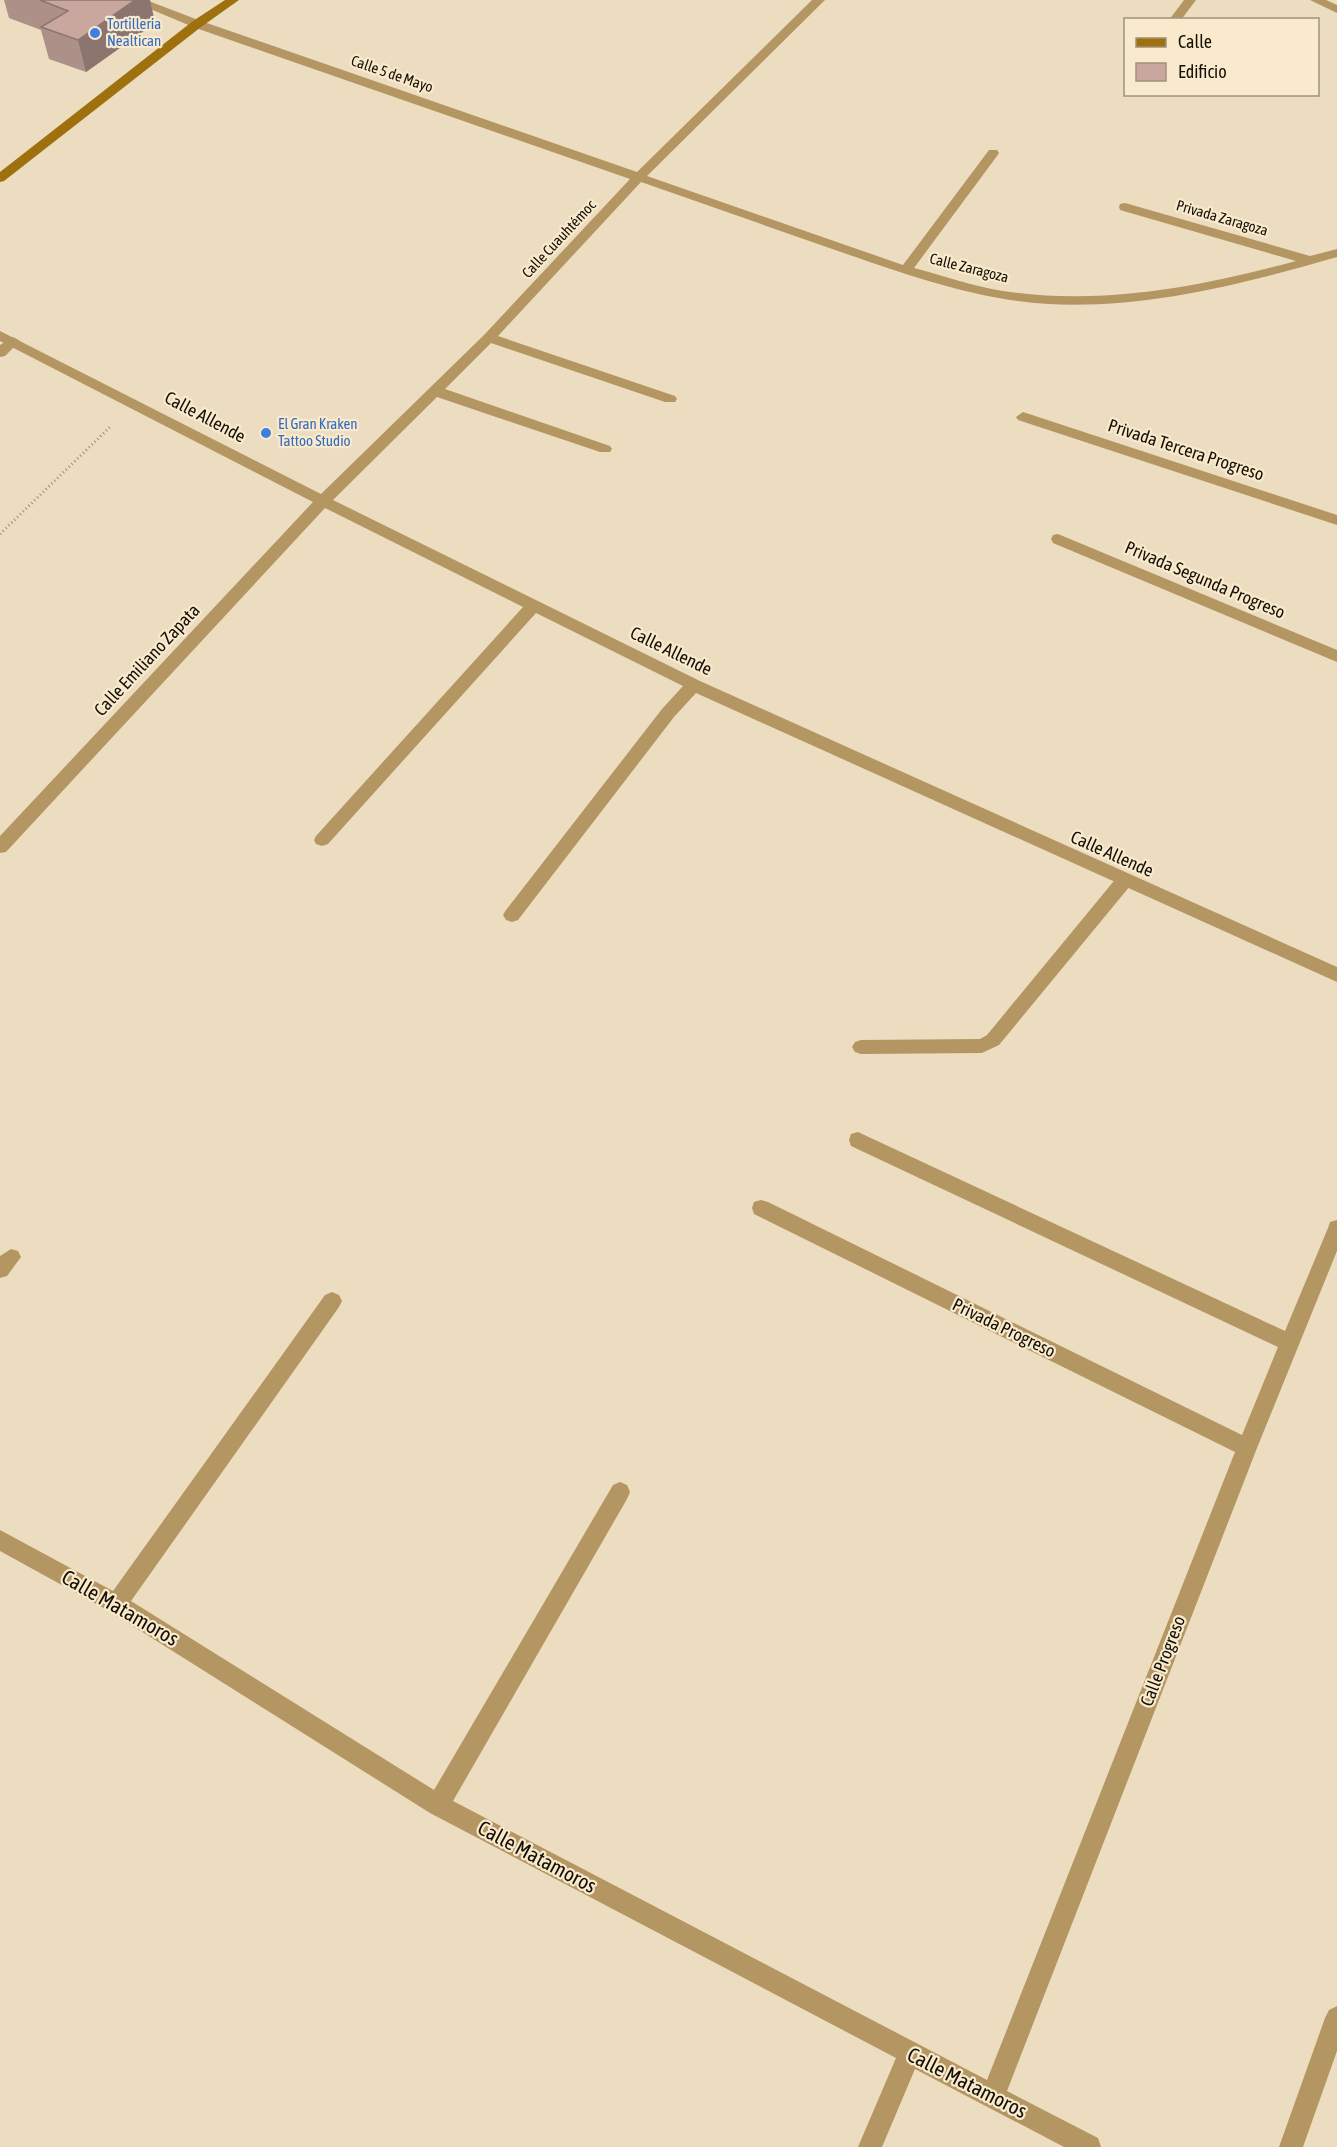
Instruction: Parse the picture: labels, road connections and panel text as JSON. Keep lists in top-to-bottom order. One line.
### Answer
{"streets":{"street":["Calle 5 de Mayo","Privada Zaragoza","Calle Cuauhtémoc","Calle Zaragoza","Calle Allende","Privada Tercera Progreso","Privada Segunda Progreso","Calle Emiliano Zapata","Privada Progreso","Calle Matamoros","Calle Progreso"]},"crossings":[["Calle 5 de Mayo","Calle Cuauhtémoc"],["Calle 5 de Mayo","Calle Zaragoza"],["Privada Zaragoza","Calle Zaragoza"],["Calle Cuauhtémoc","Calle Zaragoza"],["Calle Cuauhtémoc","Calle Allende"],["Calle Cuauhtémoc","Calle Emiliano Zapata"],["Calle Allende","Calle Emiliano Zapata"],["Privada Progreso","Calle Progreso"],["Calle Matamoros","Calle Progreso"]],"places":["Tortillería Nealtican","El Gran Kraken Tattoo Studio"],"legend":["Calle","Edificio"]}
